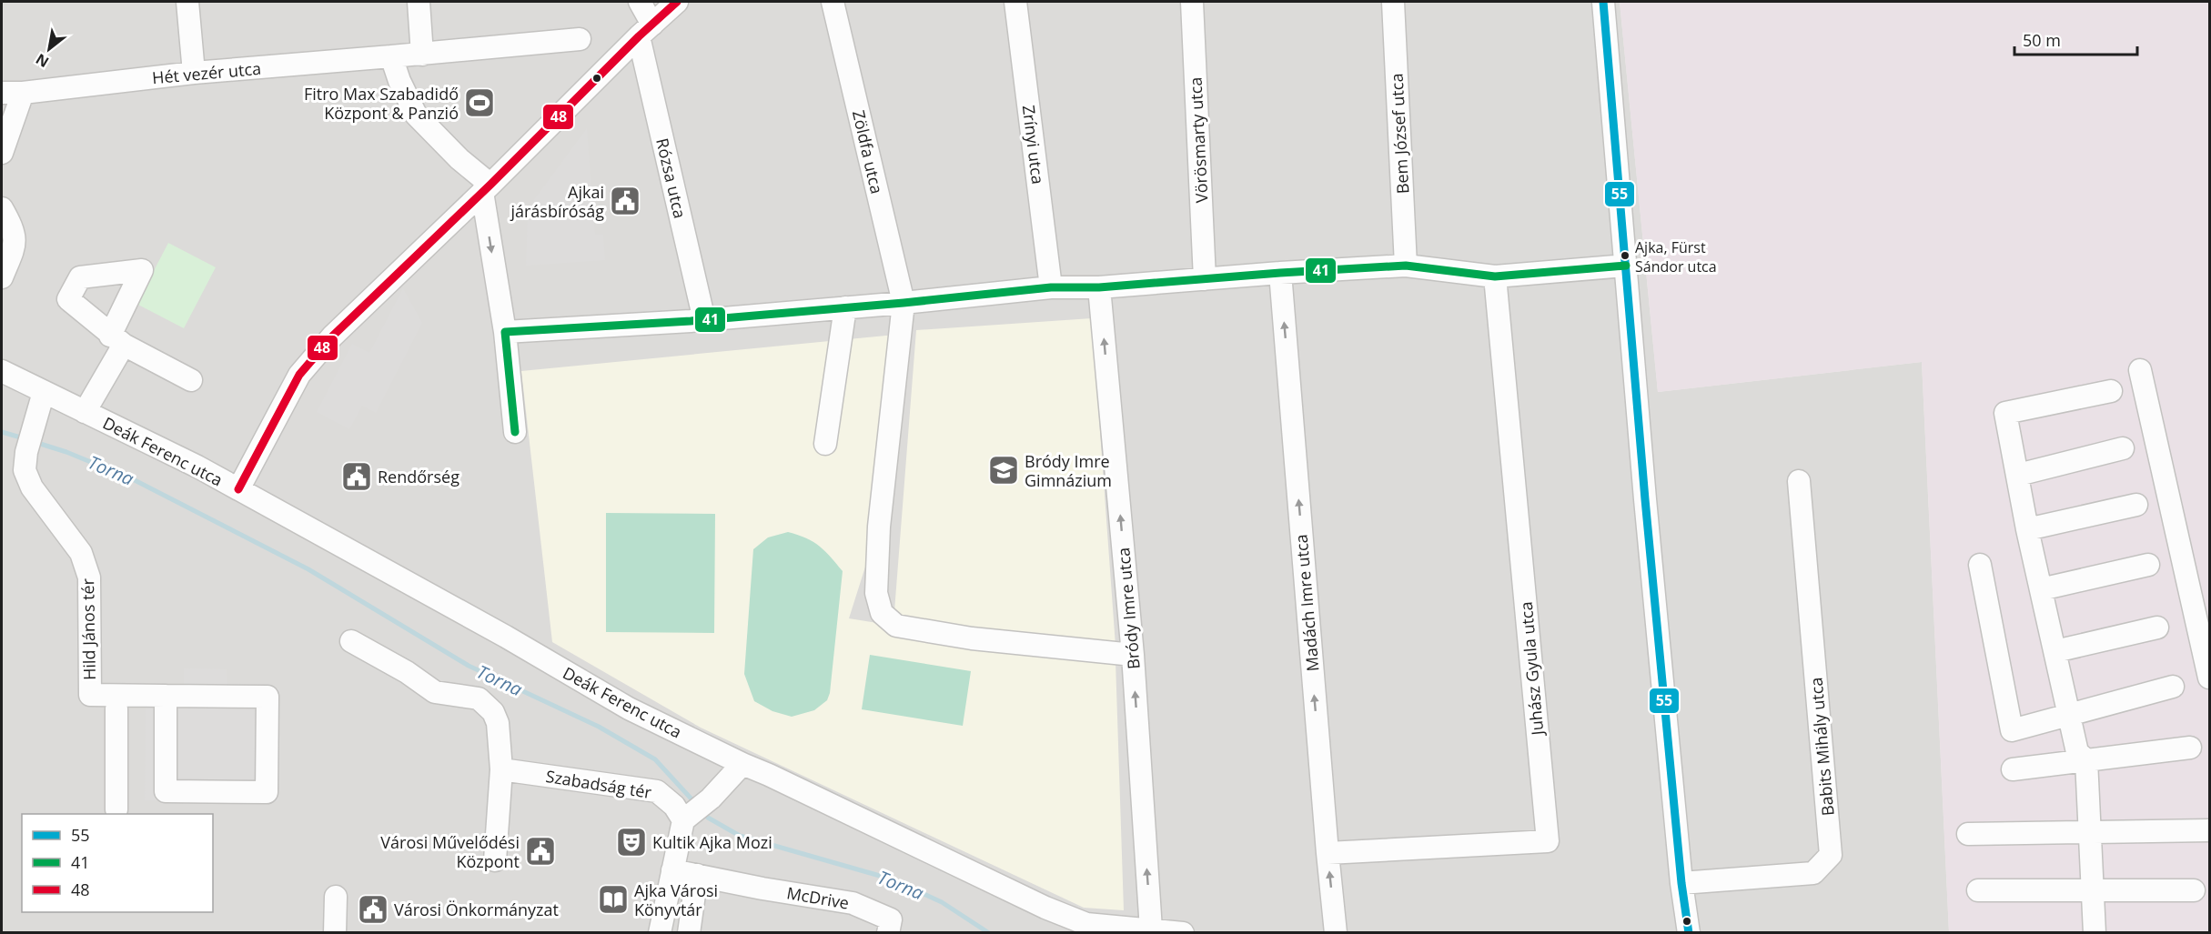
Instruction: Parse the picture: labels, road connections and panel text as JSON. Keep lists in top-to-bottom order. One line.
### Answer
{"streets":{"street":["Hét vezér utca","Bem József utca","Vörösmarty utca","Zrínyi utca","Zöldfa utca","Rózsa utca","Deák Ferenc utca","Madách Imre utca","Bródy Imre utca","Hild János tér","Juhász Gyula utca","Babits Mihály utca","Szabadság tér","McDrive"]},"crossings":[["Zöldfa utca","Bródy Imre utca"],["Deák Ferenc utca","Bródy Imre utca"],["Deák Ferenc utca","Hild János tér"],["Madách Imre utca","Juhász Gyula utca"]],"one_way":["Madách Imre utca","Bródy Imre utca"],"water":["Torna"],"places":{"sports":["Fitro Max Szabadidő Központ & Panzió"],"public building":["Ajkai járásbíróság","Rendőrség","Városi Művelődési Központ","Városi Önkormányzat"],"other":["Ajka, Fürst Sándor utca"],"school or university":["Bródy Imre Gimnázium"],"theatre":["Kultik Ajka Mozi"],"library":["Ajka Városi Könyvtár"]},"lines":["transit line 55","transit line 48","transit line 41"],"legend":["55","41","48"],"scale_bar":"50 m","north":"bottom left"}
